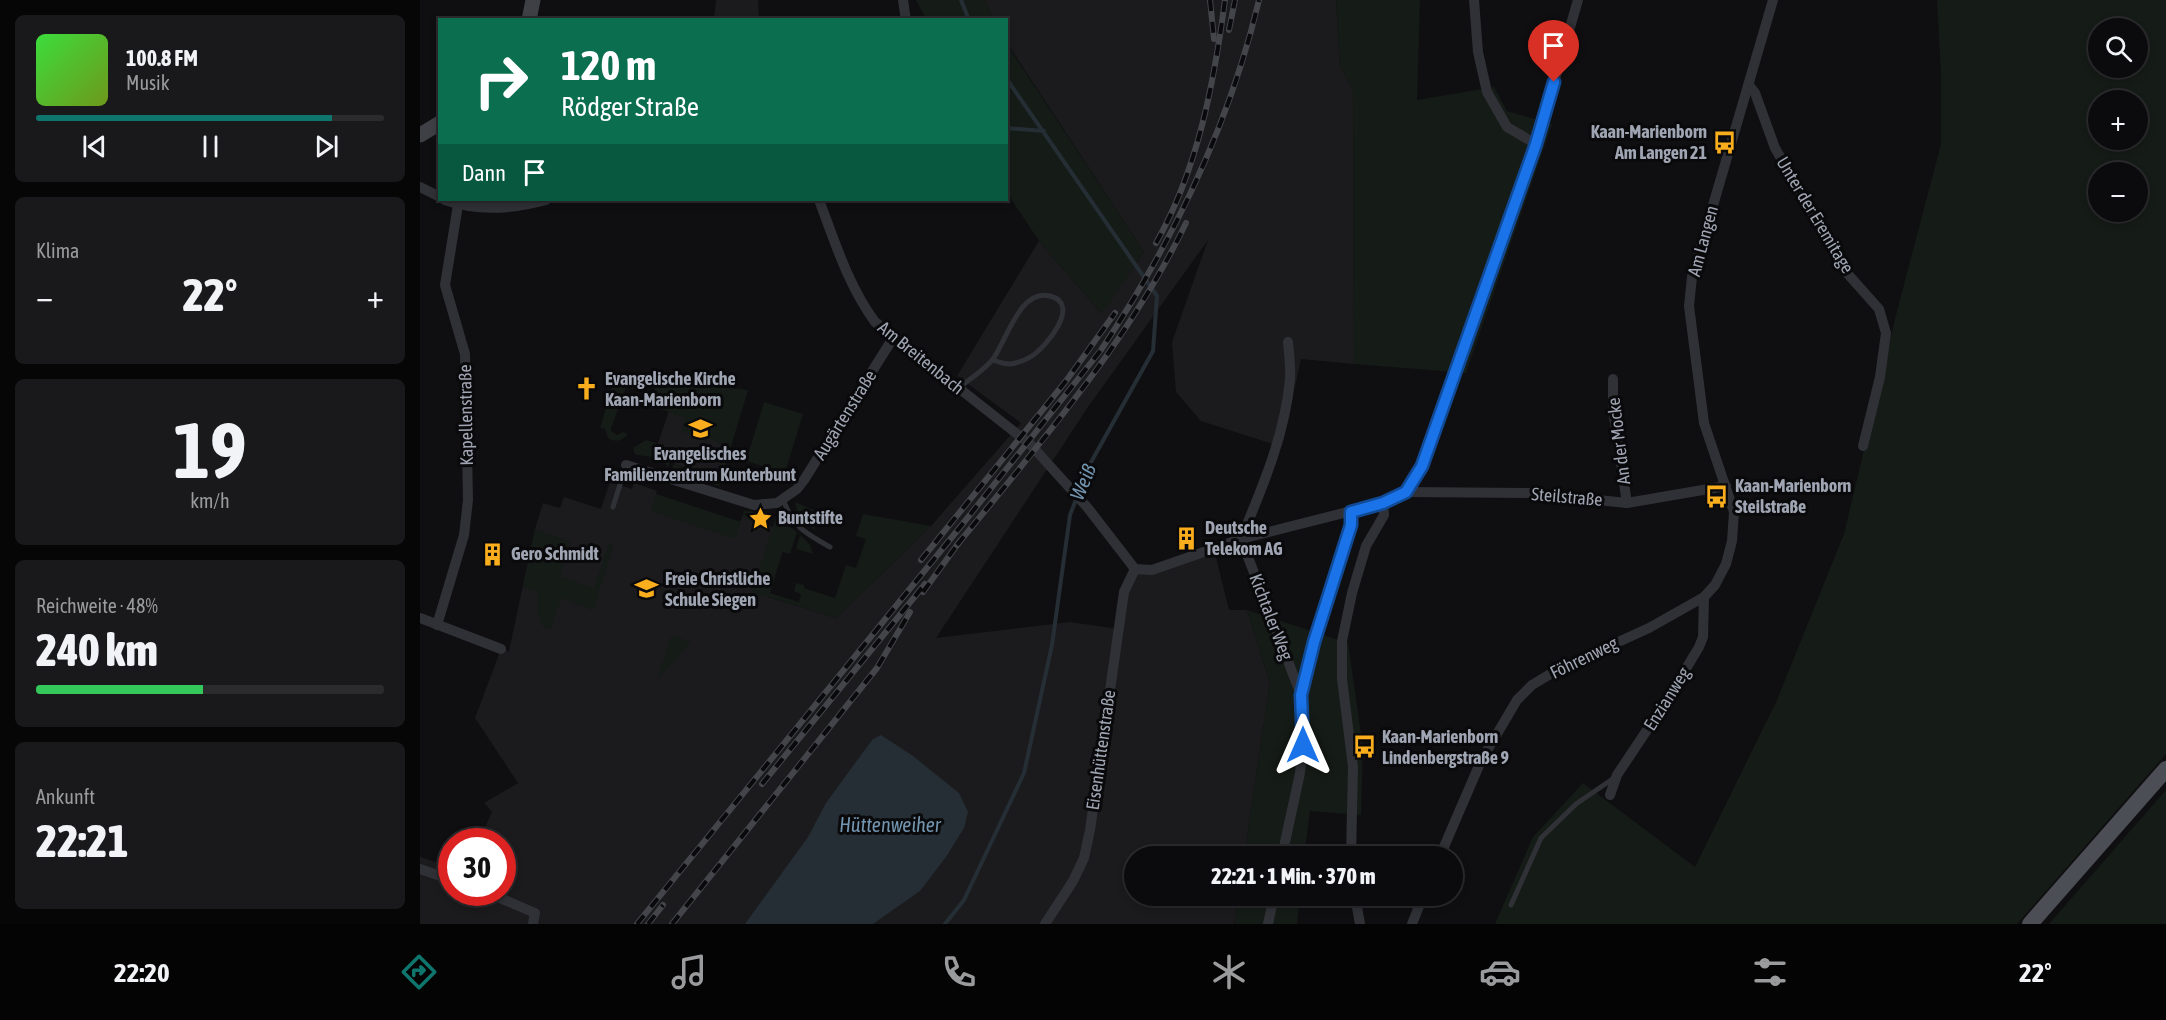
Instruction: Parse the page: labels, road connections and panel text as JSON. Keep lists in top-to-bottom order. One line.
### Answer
{"streets":{"street":["Unter der Eremitage","Am Langen","Am Breitenbach","Kapellenstraße","Augärtenstraße","An der Mocke","Steilstraße","Kichtaler Weg","Föhrenweg","Enzianweg","Eisenhüttenstraße"]},"crossings":[["Unter der Eremitage","Am Langen"],["Am Langen","Steilstraße"],["Am Langen","Föhrenweg"],["Am Breitenbach","Augärtenstraße"],["Am Breitenbach","Eisenhüttenstraße"],["An der Mocke","Steilstraße"],["Steilstraße","Föhrenweg"],["Föhrenweg","Enzianweg"]],"water":["Weiß","Hüttenweiher"],"places":{"bus stop":["Kaan-Marienborn Am Langen 21","Kaan-Marienborn Steilstraße","Kaan-Marienborn Lindenbergstraße 9"],"church":["Evangelische Kirche Kaan-Marienborn"],"school or university":["Evangelisches Familienzentrum Kunterbunt","Freie Christliche Schule Siegen"],"place":["Buntstifte"],"building":["Deutsche Telekom AG","Gero Schmidt"]},"page":{"map_buttons":["+","−"],"turn":["120 m","Rödger Straße"],"song":["100.8 FM","Musik"],"then":"Dann","tile":["Klima",["19","km/h"],["Reichweite · 48%","240 km"],["Ankunft","22:21"]],"heat":["−","22°","+"],"limit":"30","trip":"22:21 · 1 Min. · 370 m","tabs":["22:20","22°"]}}
